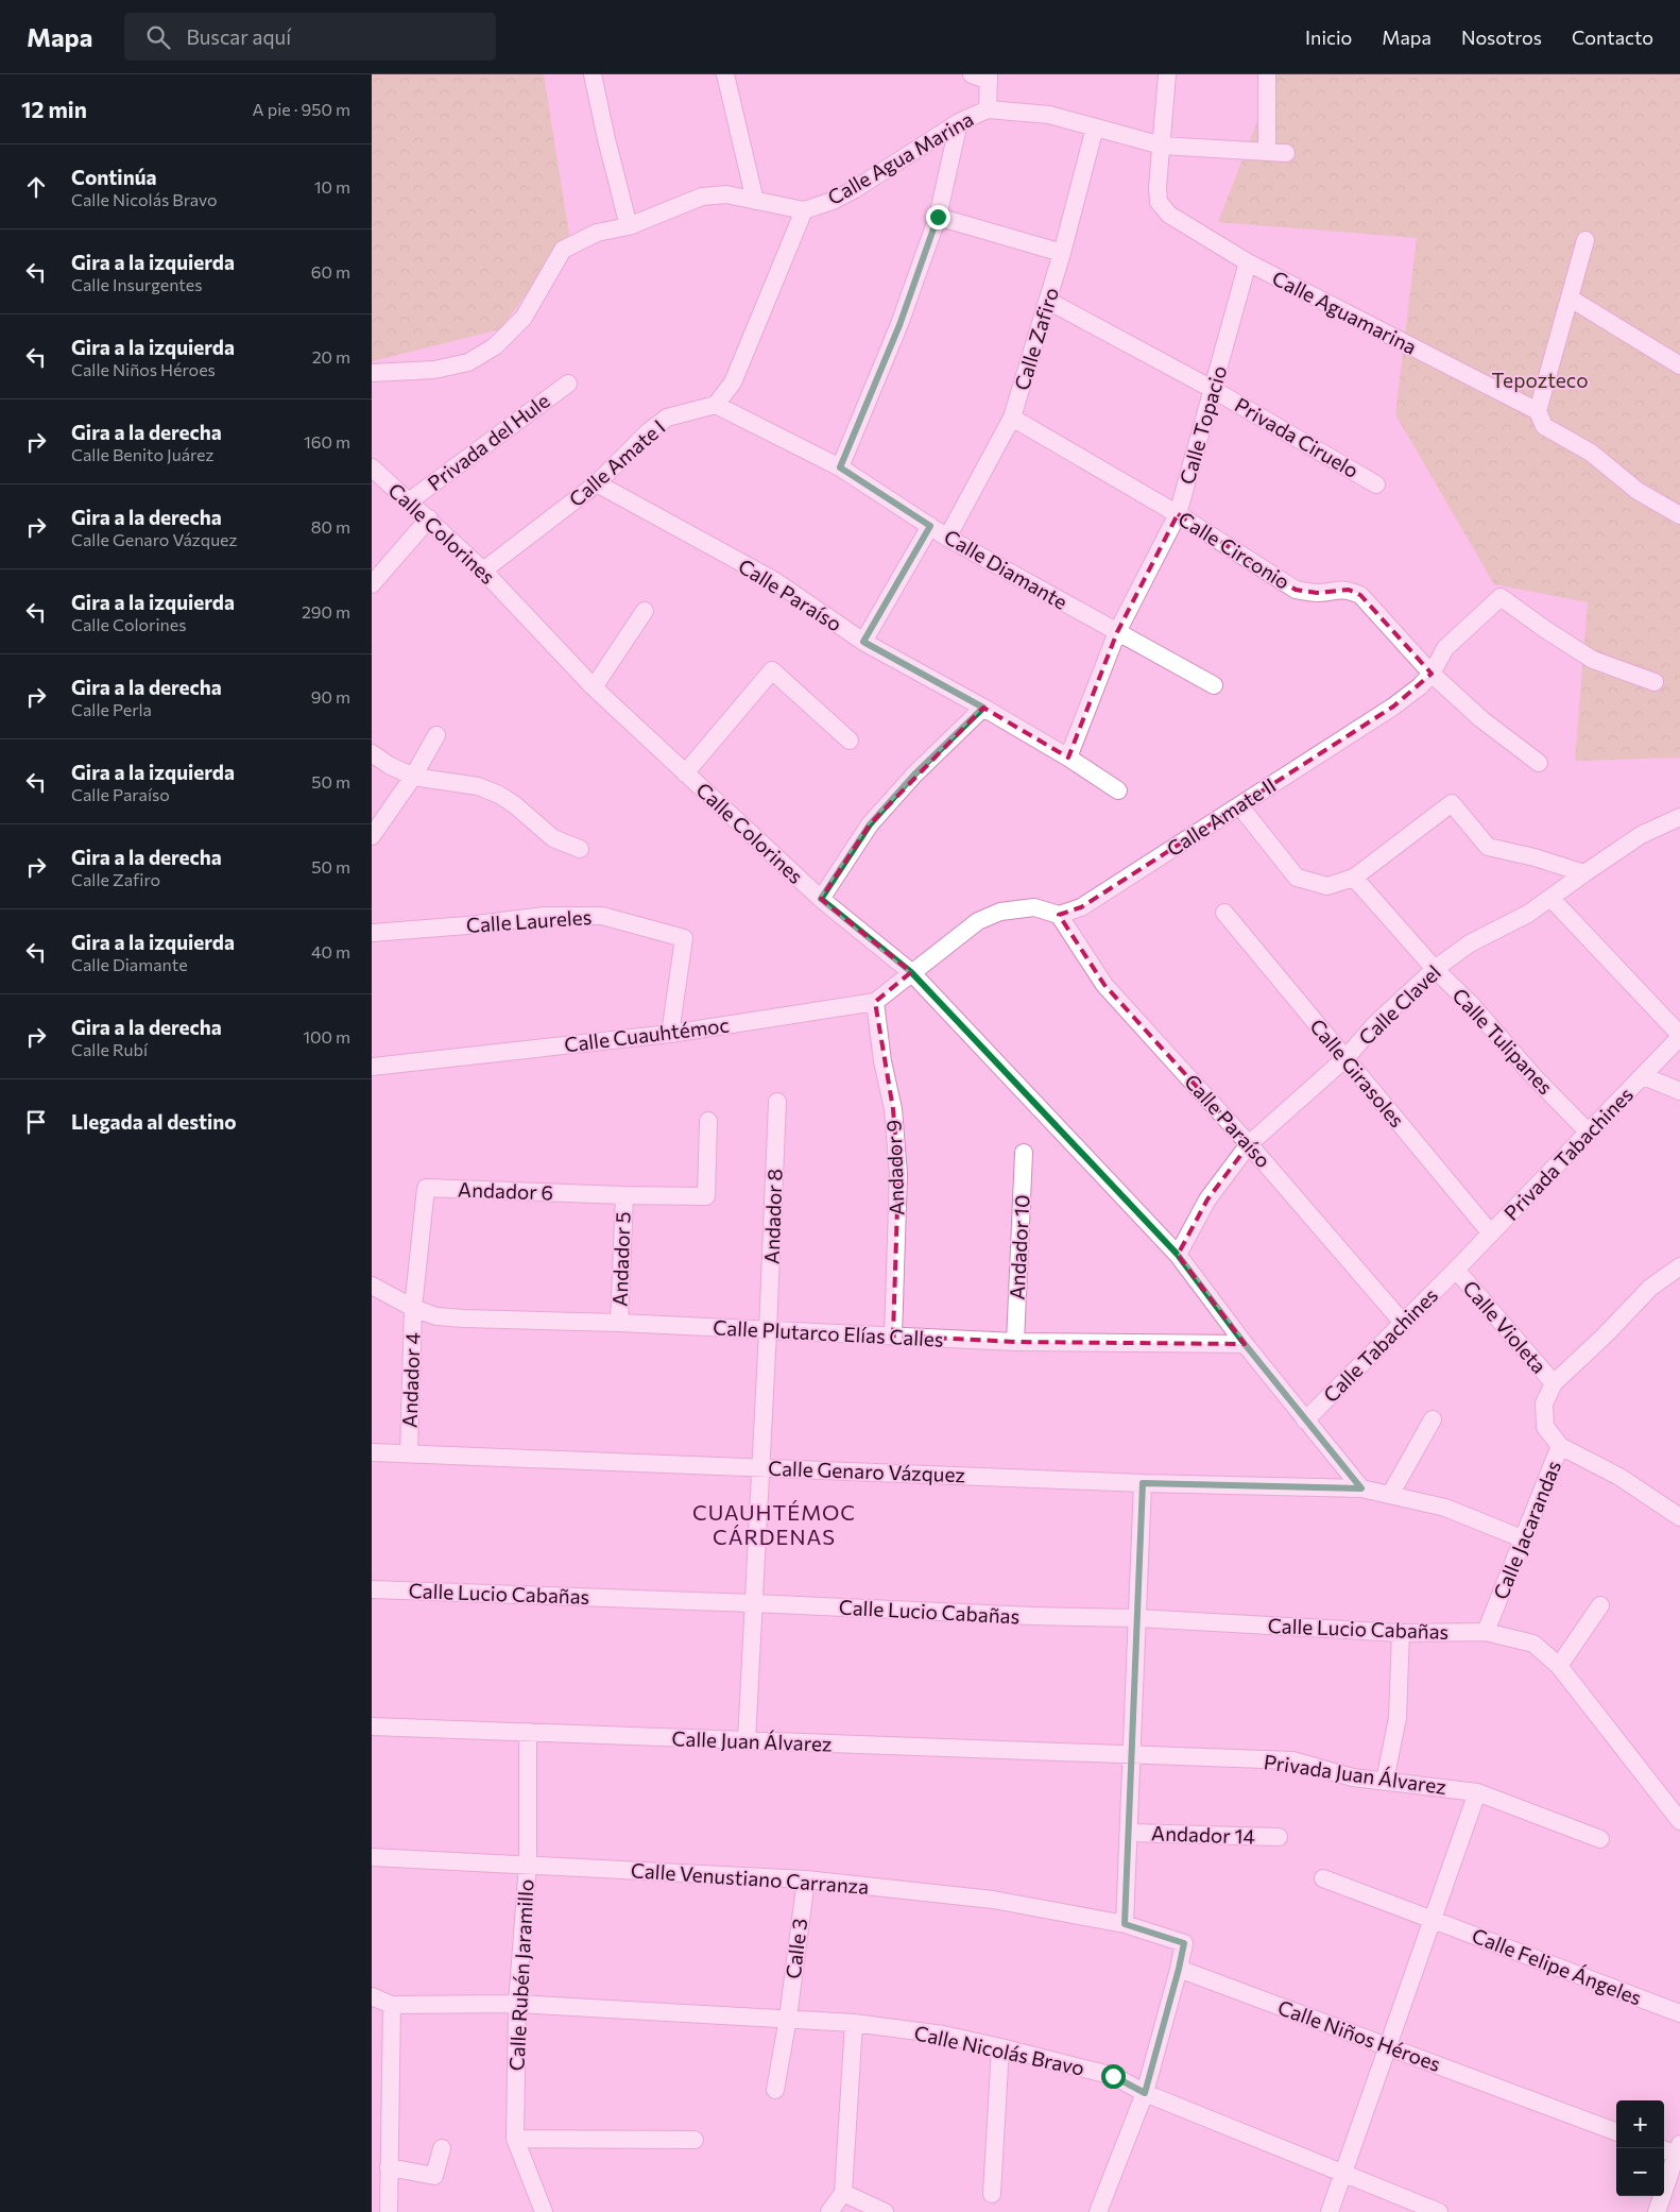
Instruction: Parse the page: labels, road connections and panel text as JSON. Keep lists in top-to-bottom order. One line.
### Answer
{"streets":{"street":["Calle Agua Marina","Calle Aguamarina","Calle Zafiro","Calle Topacio","Privada Ciruelo","Privada del Hule","Calle Amate I","Calle Colorines","Calle Circonio","Calle Diamante","Calle Paraíso","Calle Amate II","Calle Laureles","Calle Clavel","Calle Cuauhtémoc","Calle Tulipanes","Calle Girasoles","Privada Tabachines","Andador 9","Andador 6","Andador 8","Andador 10","Andador 5","Calle Violeta","Calle Plutarco Elías Calles","Calle Tabachines","Andador 4","Calle Genaro Vázquez","Calle Jacarandas","Calle Lucio Cabañas","Calle Juan Álvarez","Privada Juan Álvarez","Andador 14","Calle Venustiano Carranza","Calle 3","Calle Felipe Ángeles","Calle Rubén Jaramillo","Calle Niños Héroes","Calle Nicolás Bravo"]},"crossings":[["Calle Aguamarina","Calle Topacio"],["Calle Zafiro","Privada Ciruelo"],["Calle Zafiro","Calle Circonio"],["Calle Zafiro","Calle Diamante"],["Calle Topacio","Privada Ciruelo"],["Calle Topacio","Calle Circonio"],["Calle Topacio","Calle Diamante"],["Calle Topacio","Calle Paraíso"],["Privada del Hule","Calle Colorines"],["Calle Amate I","Calle Colorines"],["Calle Amate I","Calle Diamante"],["Calle Amate I","Calle Paraíso"],["Calle Colorines","Calle Clavel"],["Calle Colorines","Calle Plutarco Elías Calles"],["Calle Colorines","Calle Tabachines"],["Calle Colorines","Calle Genaro Vázquez"],["Calle Circonio","Calle Amate II"],["Calle Paraíso","Calle Amate II"],["Calle Paraíso","Calle Clavel"],["Calle Paraíso","Calle Tabachines"],["Calle Laureles","Calle Cuauhtémoc"],["Calle Clavel","Calle Tulipanes"],["Calle Clavel","Calle Girasoles"],["Calle Cuauhtémoc","Andador 9"],["Calle Tulipanes","Privada Tabachines"],["Calle Girasoles","Privada Tabachines"],["Privada Tabachines","Calle Violeta"],["Privada Tabachines","Calle Tabachines"],["Andador 9","Calle Plutarco Elías Calles"],["Andador 6","Andador 5"],["Andador 6","Calle Plutarco Elías Calles"],["Andador 6","Andador 4"],["Andador 8","Calle Plutarco Elías Calles"],["Andador 8","Calle Genaro Vázquez"],["Andador 8","Calle Lucio Cabañas"],["Andador 8","Calle Juan Álvarez"],["Andador 10","Calle Plutarco Elías Calles"],["Andador 5","Calle Plutarco Elías Calles"],["Calle Violeta","Calle Tabachines"],["Calle Violeta","Calle Jacarandas"],["Calle Plutarco Elías Calles","Andador 4"],["Andador 4","Calle Genaro Vázquez"],["Calle Jacarandas","Calle Lucio Cabañas"],["Calle Juan Álvarez","Privada Juan Álvarez"],["Calle Juan Álvarez","Calle Rubén Jaramillo"],["Calle Venustiano Carranza","Calle 3"],["Calle Venustiano Carranza","Calle Rubén Jaramillo"],["Calle 3","Calle Nicolás Bravo"],["Calle Rubén Jaramillo","Calle Nicolás Bravo"]],"districts":["CUAUHTÉMOC CÁRDENAS"],"parks":["Tepozteco"],"page":{"header":"Mapa","search":"Buscar aquí","nav":["Inicio","Mapa","Nosotros","Contacto"],"heading":["12 min","A pie · 950 m"],"list":[["Continúa","Calle Nicolás Bravo","10 m"],["Gira a la izquierda","Calle Insurgentes","60 m"],["Gira a la izquierda","Calle Niños Héroes","20 m"],["Gira a la derecha","Calle Benito Juárez","160 m"],["Gira a la derecha","Calle Genaro Vázquez","80 m"],["Gira a la izquierda","Calle Colorines","290 m"],["Gira a la derecha","Calle Perla","90 m"],["Gira a la izquierda","Calle Paraíso","50 m"],["Gira a la derecha","Calle Zafiro","50 m"],["Gira a la izquierda","Calle Diamante","40 m"],["Gira a la derecha","Calle Rubí","100 m"],"Llegada al destino"],"map_buttons":["+","−"]}}
